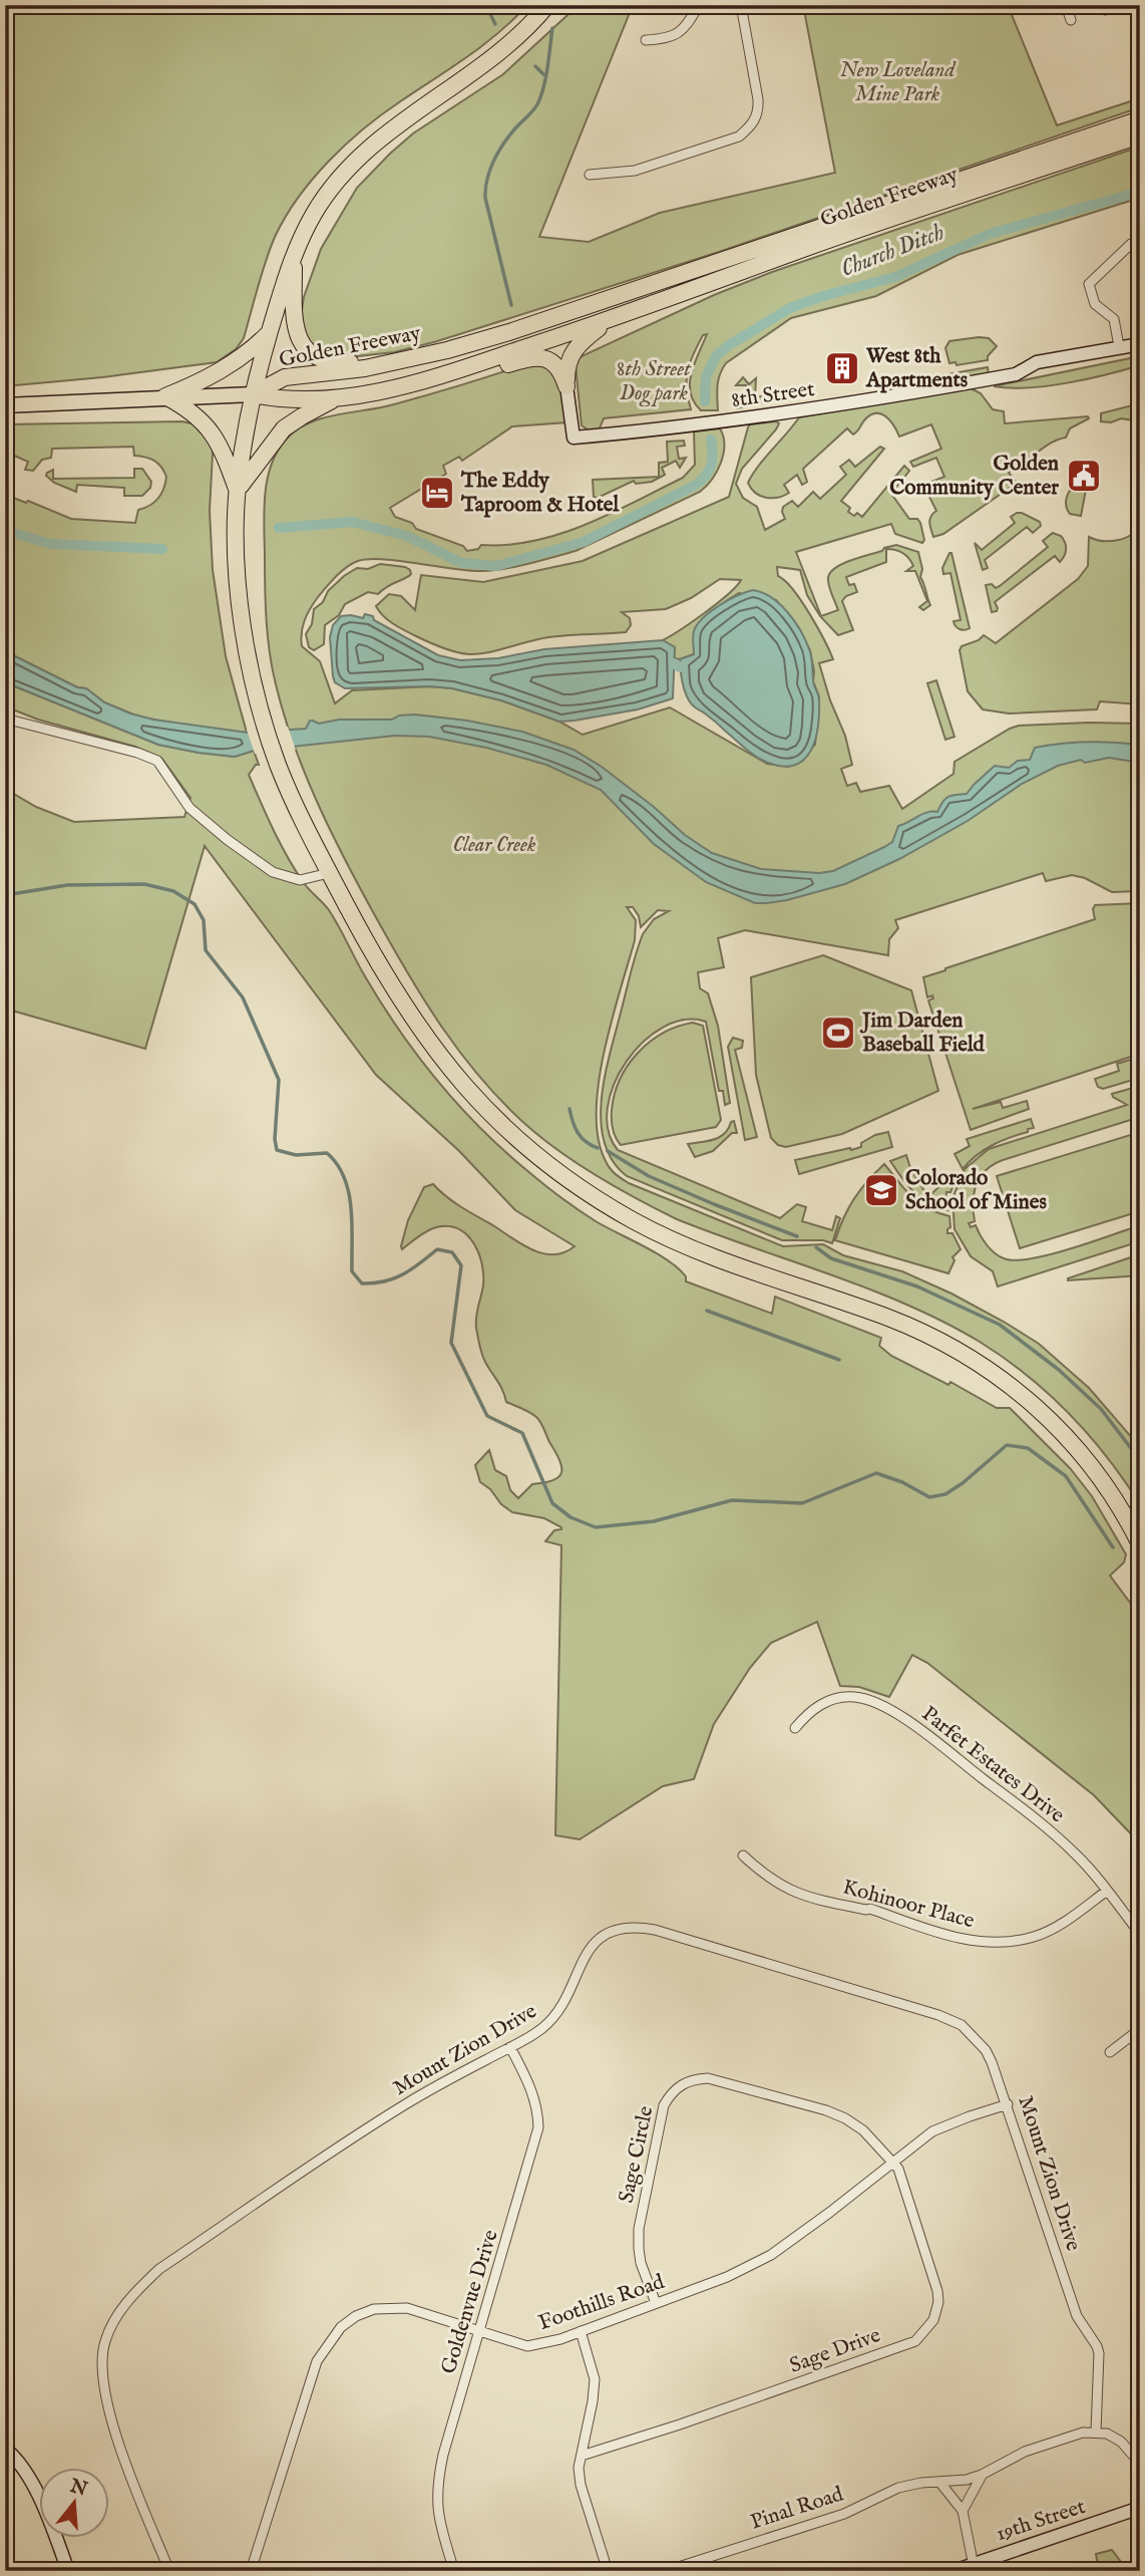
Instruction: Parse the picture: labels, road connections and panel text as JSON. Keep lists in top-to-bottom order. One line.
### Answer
{"streets":{"highway":["Golden Freeway"],"street":["8th Street","Parfet Estates Drive","Kohinoor Place","Mount Zion Drive","Sage Circle","Goldenvue Drive","Foothills Road","Sage Drive","Pinal Road","19th Street"]},"crossings":[["Parfet Estates Drive","Kohinoor Place"],["Mount Zion Drive","Goldenvue Drive"],["Mount Zion Drive","Foothills Road"],["Mount Zion Drive","Pinal Road"],["Sage Circle","Foothills Road"],["Sage Circle","Sage Drive"],["Goldenvue Drive","Foothills Road"],["Foothills Road","Sage Drive"]],"water":["Church Ditch"],"parks":["New Loveland Mine Park","8th Street Dog park","Clear Creek"],"places":{"building":["West 8th Apartments"],"public building":["Golden Community Center"],"hotel":["The Eddy Taproom & Hotel"],"sports":["Jim Darden Baseball Field"],"school or university":["Colorado School of Mines"]},"north":"top"}
